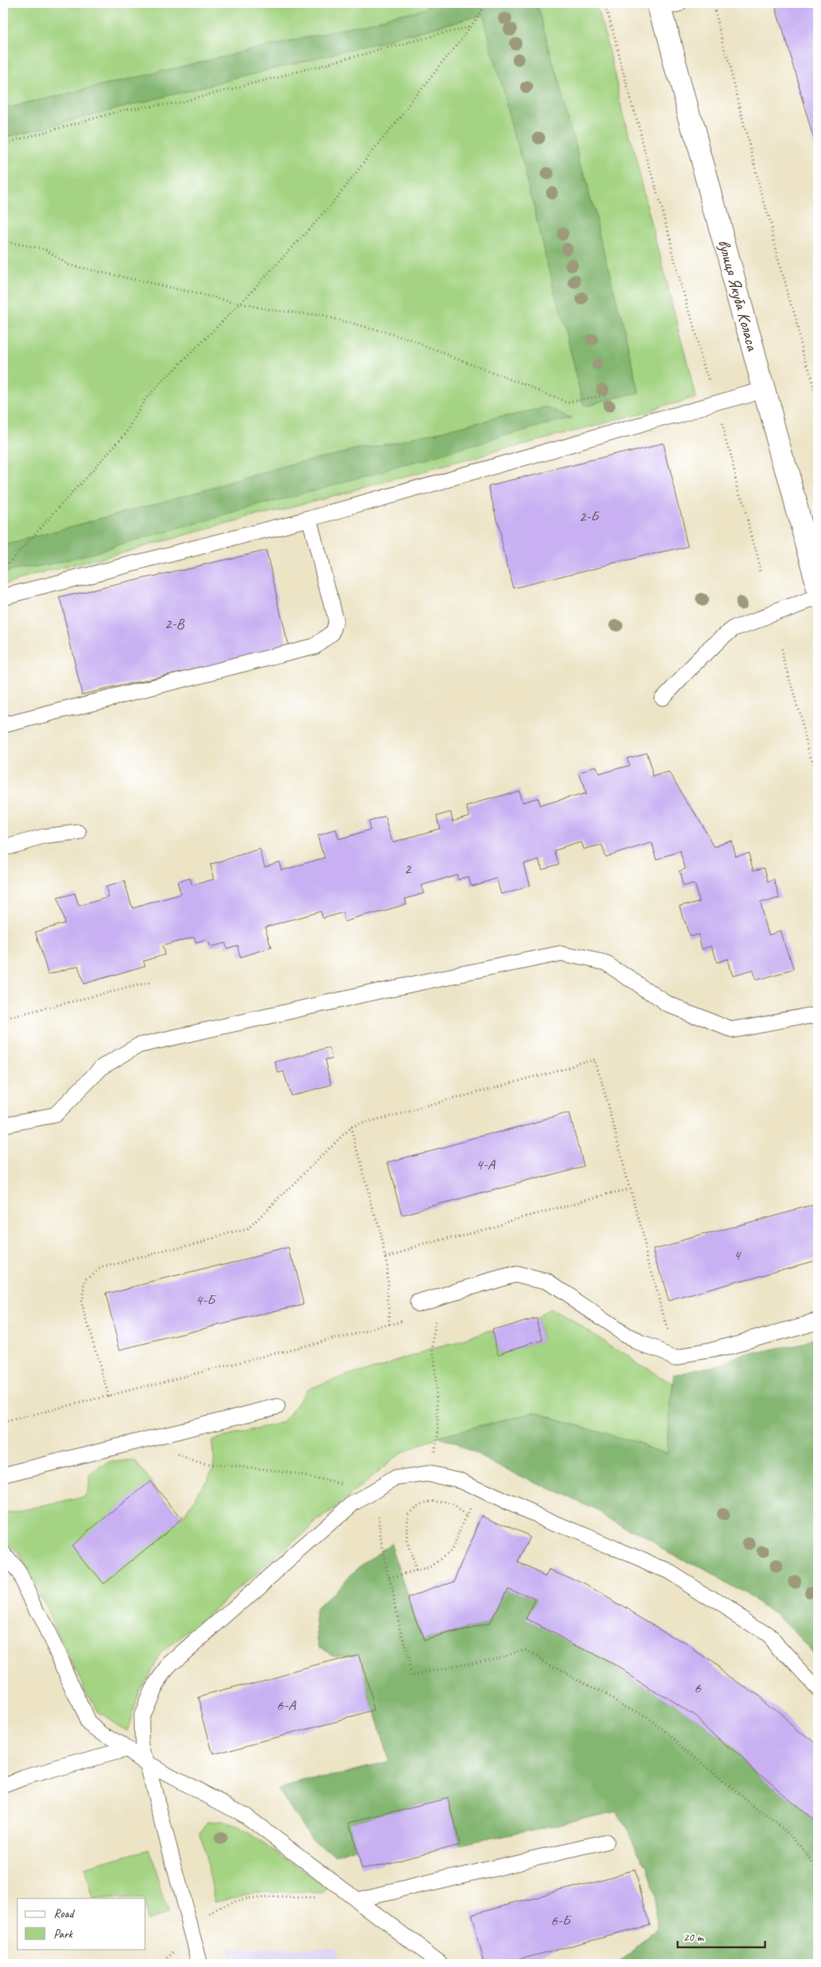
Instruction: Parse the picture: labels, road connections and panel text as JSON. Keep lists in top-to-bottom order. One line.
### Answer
{"streets":{"street":["вулиця Якуба Коласа"]},"house_numbers":["2-Б","2-В","2","4-А","4","4-Б","6","6-А","6-Б"],"legend":["Road","Park"],"scale_bar":"20 m"}
